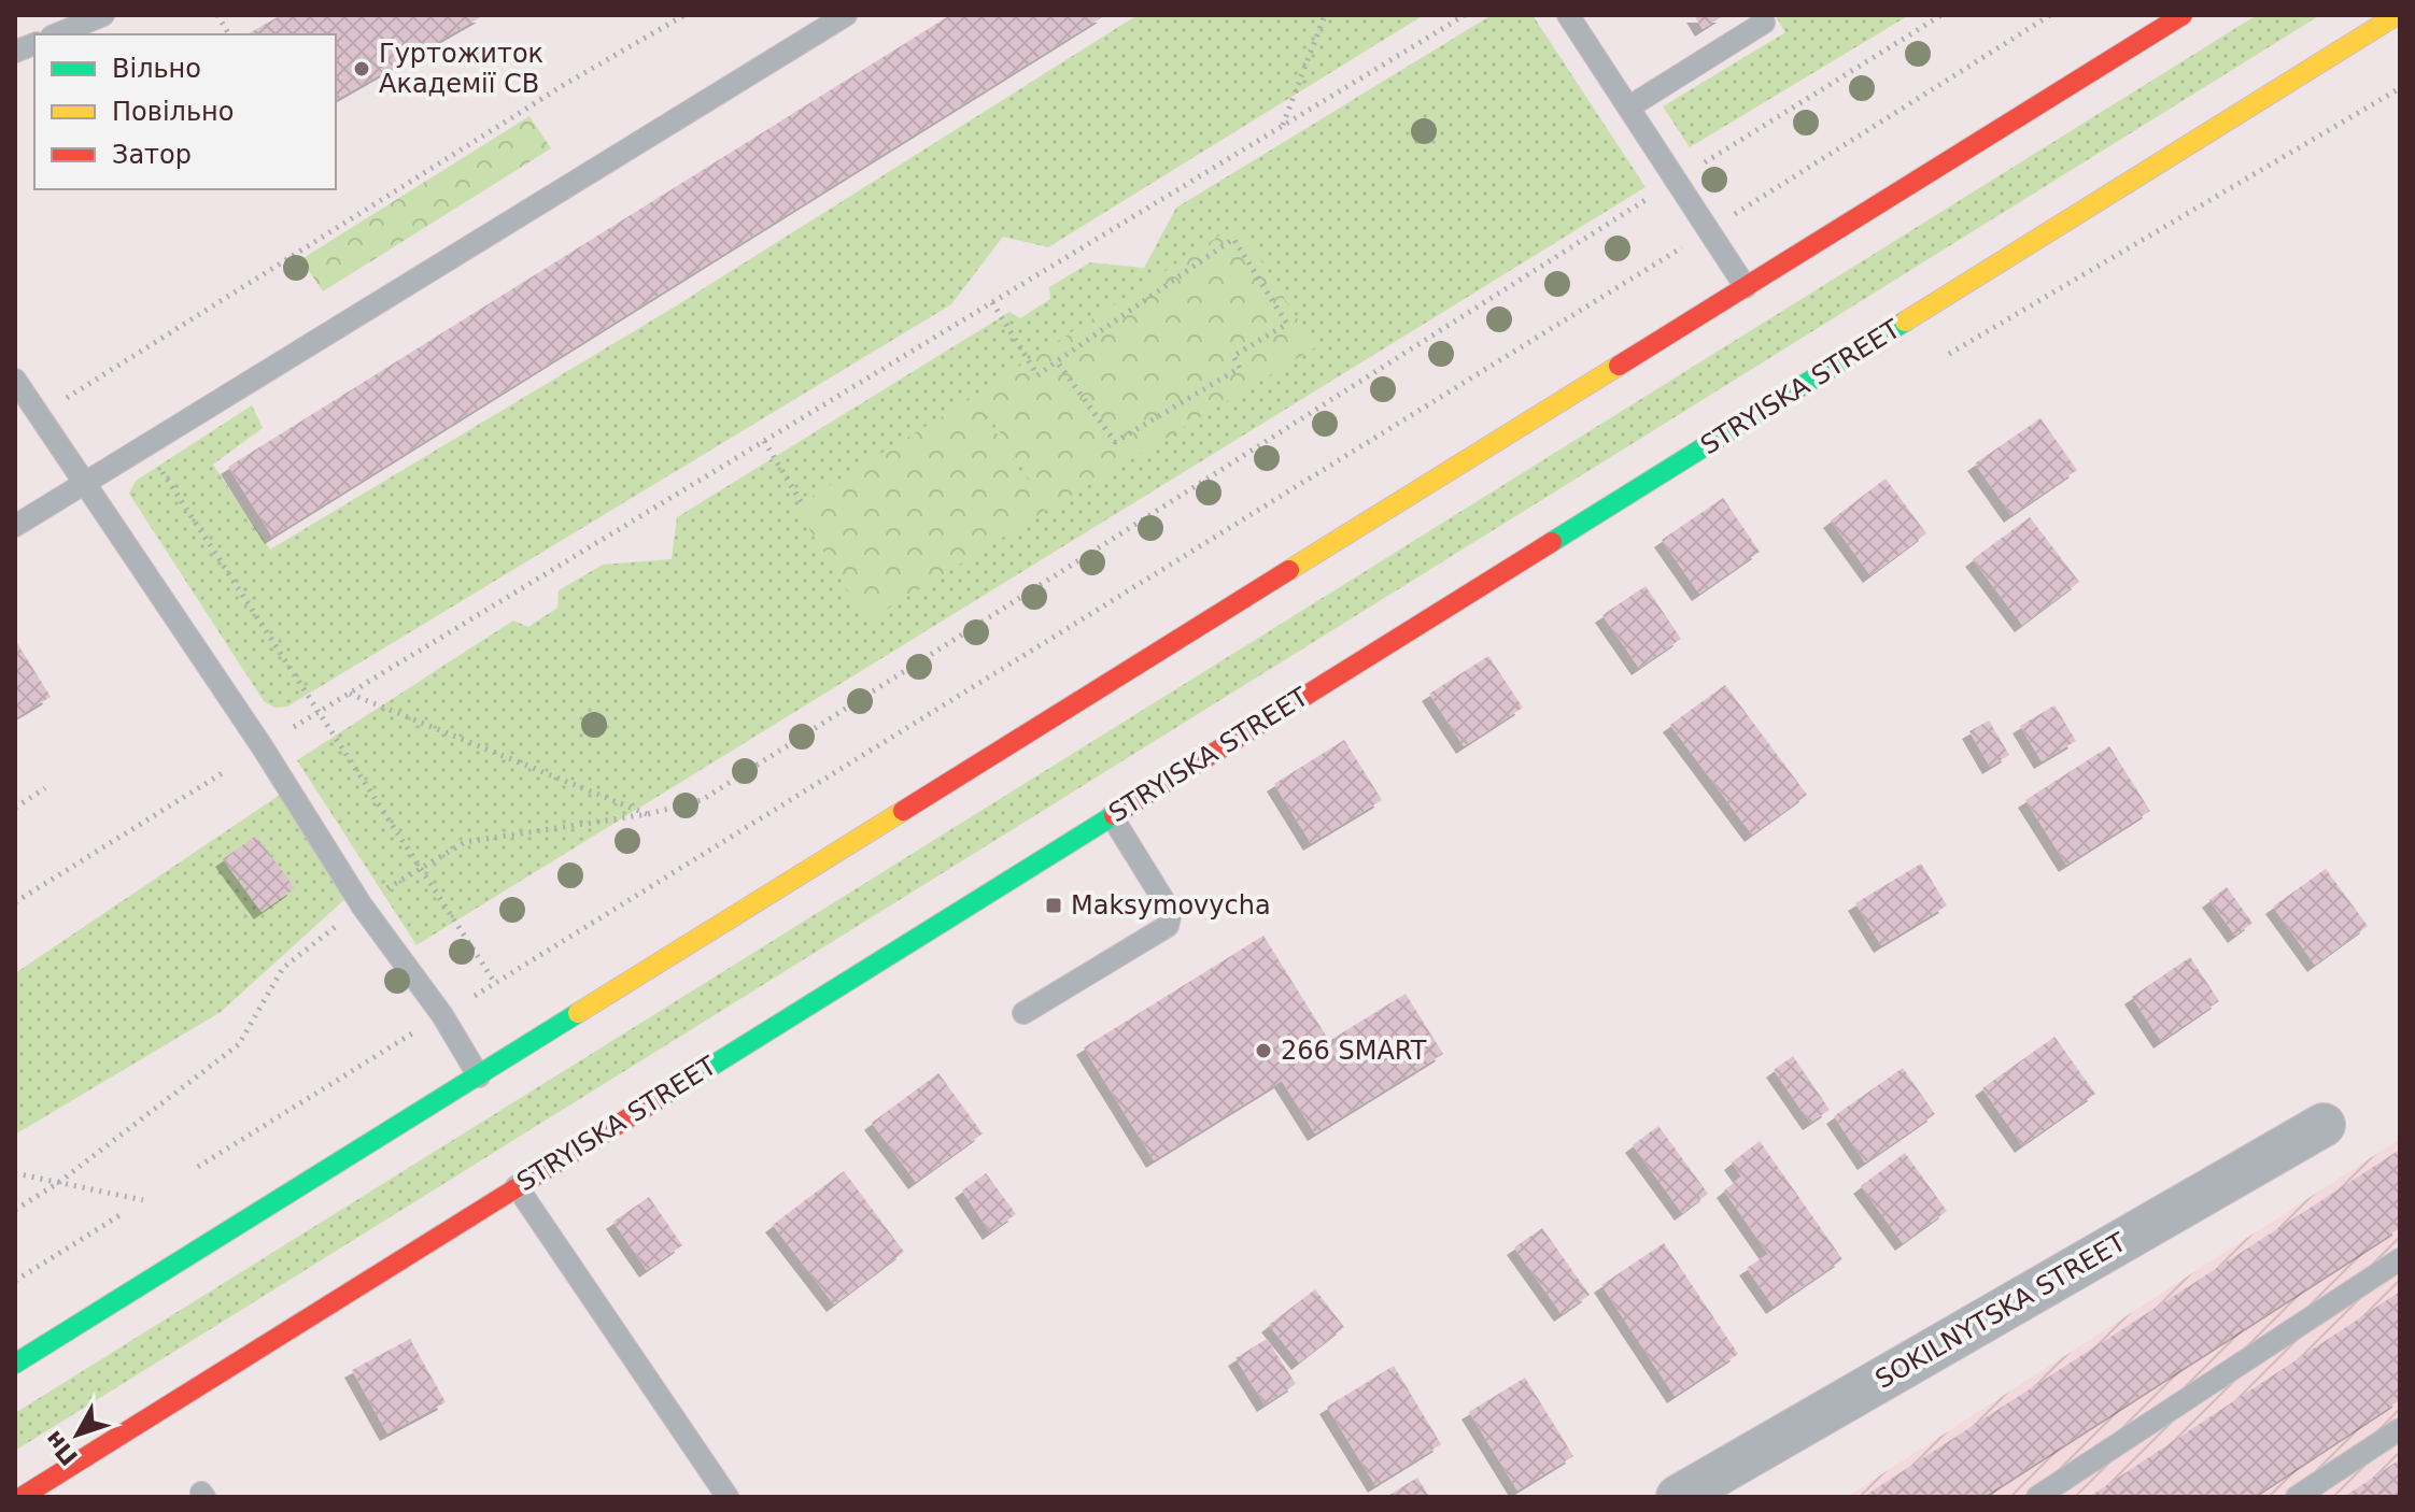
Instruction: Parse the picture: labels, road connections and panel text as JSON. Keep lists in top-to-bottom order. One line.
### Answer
{"streets":{"main road":["STRYISKA STREET"],"street":["SOKILNYTSKA STREET"]},"places":{"other":["Гуртожиток Академії СВ","266 SMART"],"transit":["Maksymovycha"]},"legend":["Вільно","Повільно","Затор"],"north":"bottom left"}
